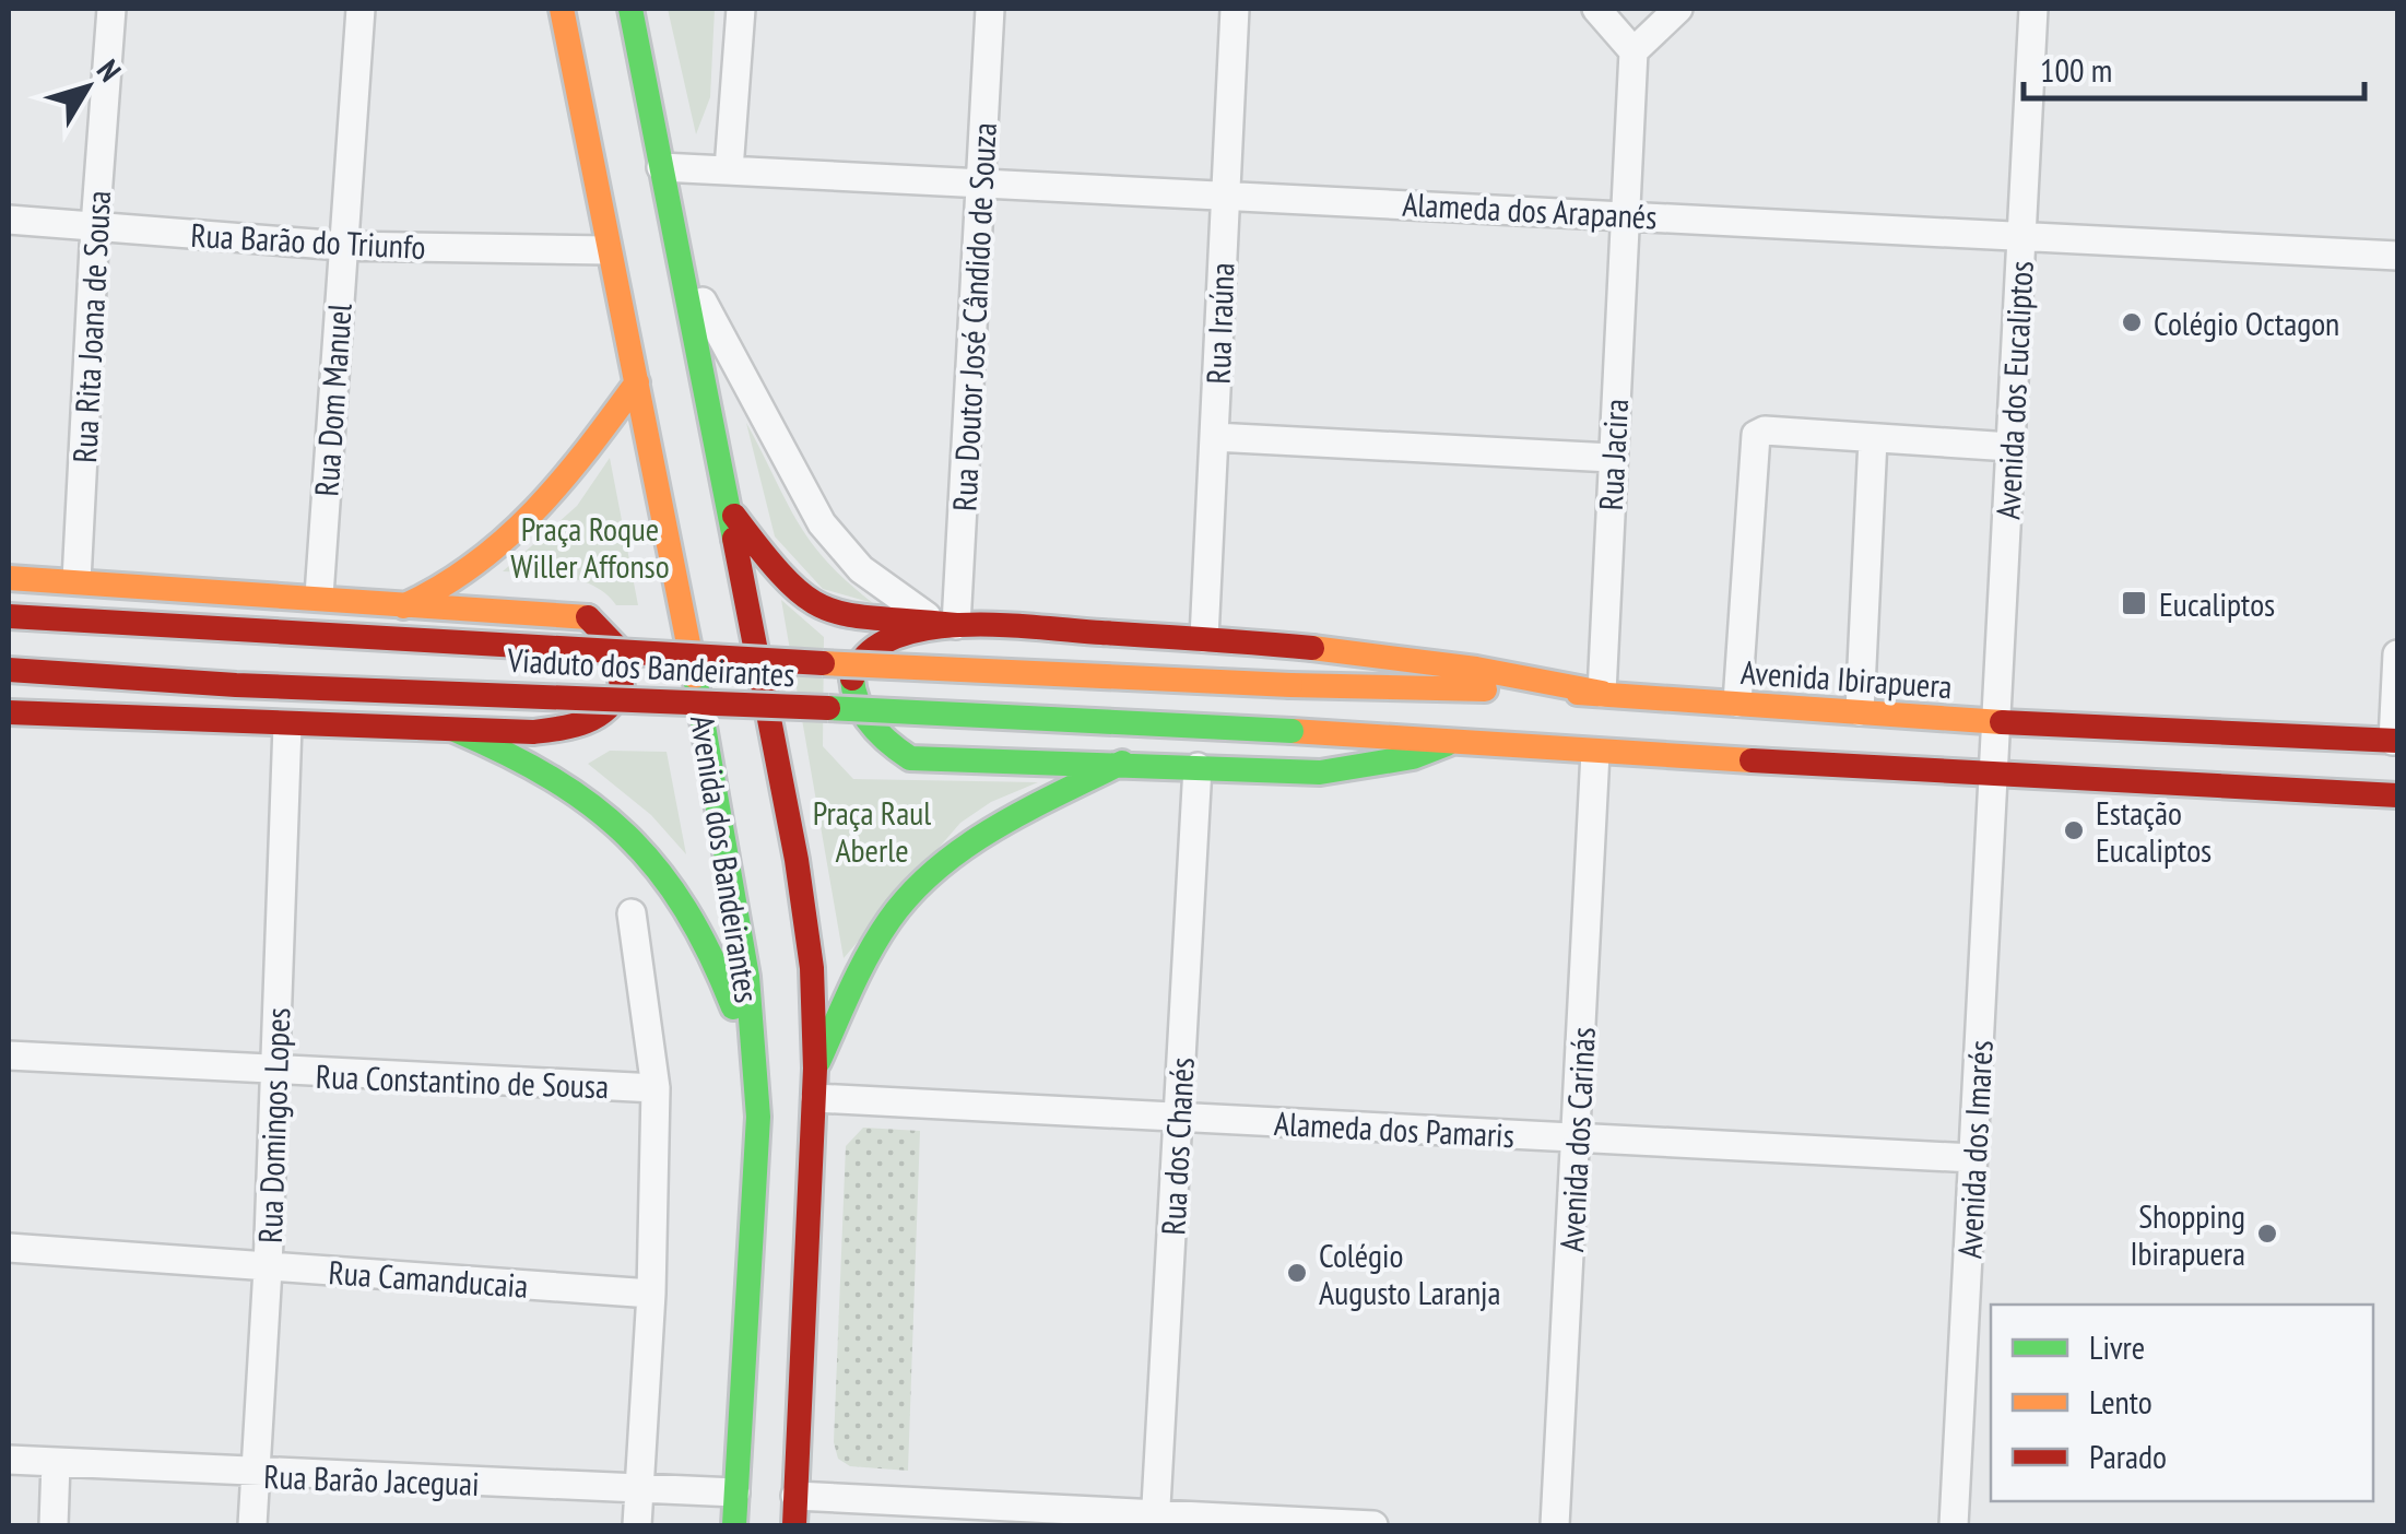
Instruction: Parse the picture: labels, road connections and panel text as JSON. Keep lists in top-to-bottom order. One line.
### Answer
{"streets":{"main road":["Viaduto dos Bandeirantes","Avenida Ibirapuera","Avenida dos Bandeirantes"],"street":["Alameda dos Arapanés","Rua Barão do Triunfo","Rua Doutor José Cândido de Souza","Rua Iraúna","Rua Rita Joana de Sousa","Avenida dos Eucaliptos","Rua Dom Manuel","Rua Jacira","Rua Constantino de Sousa","Rua Domingos Lopes","Alameda dos Pamaris","Avenida dos Carinás","Rua dos Chanés","Avenida dos Imarés","Rua Camanducaia","Rua Barão Jaceguai"]},"crossings":[["Alameda dos Arapanés","Rua Doutor José Cândido de Souza"],["Alameda dos Arapanés","Rua Iraúna"],["Alameda dos Arapanés","Avenida dos Eucaliptos"],["Alameda dos Arapanés","Rua Jacira"],["Alameda dos Arapanés","Avenida dos Bandeirantes"],["Rua Barão do Triunfo","Rua Rita Joana de Sousa"],["Rua Barão do Triunfo","Rua Dom Manuel"],["Rua Barão do Triunfo","Avenida dos Bandeirantes"],["Rua Doutor José Cândido de Souza","Avenida dos Bandeirantes"],["Avenida dos Eucaliptos","Avenida Ibirapuera"],["Avenida dos Eucaliptos","Avenida dos Imarés"],["Rua Jacira","Avenida Ibirapuera"],["Viaduto dos Bandeirantes","Avenida Ibirapuera"],["Avenida dos Bandeirantes","Alameda dos Pamaris"],["Avenida dos Bandeirantes","Rua Barão Jaceguai"],["Rua Constantino de Sousa","Rua Domingos Lopes"],["Rua Domingos Lopes","Rua Camanducaia"],["Rua Domingos Lopes","Rua Barão Jaceguai"],["Alameda dos Pamaris","Avenida dos Carinás"],["Alameda dos Pamaris","Rua dos Chanés"],["Alameda dos Pamaris","Avenida dos Imarés"]],"parks":["Praça Roque Willer Affonso","Praça Raul Aberle"],"places":{"other":["Colégio Octagon","Estação Eucaliptos","Shopping Ibirapuera","Colégio Augusto Laranja"],"transit":["Eucaliptos"]},"legend":["Livre","Lento","Parado"],"scale_bar":"100 m","north":"top right"}
